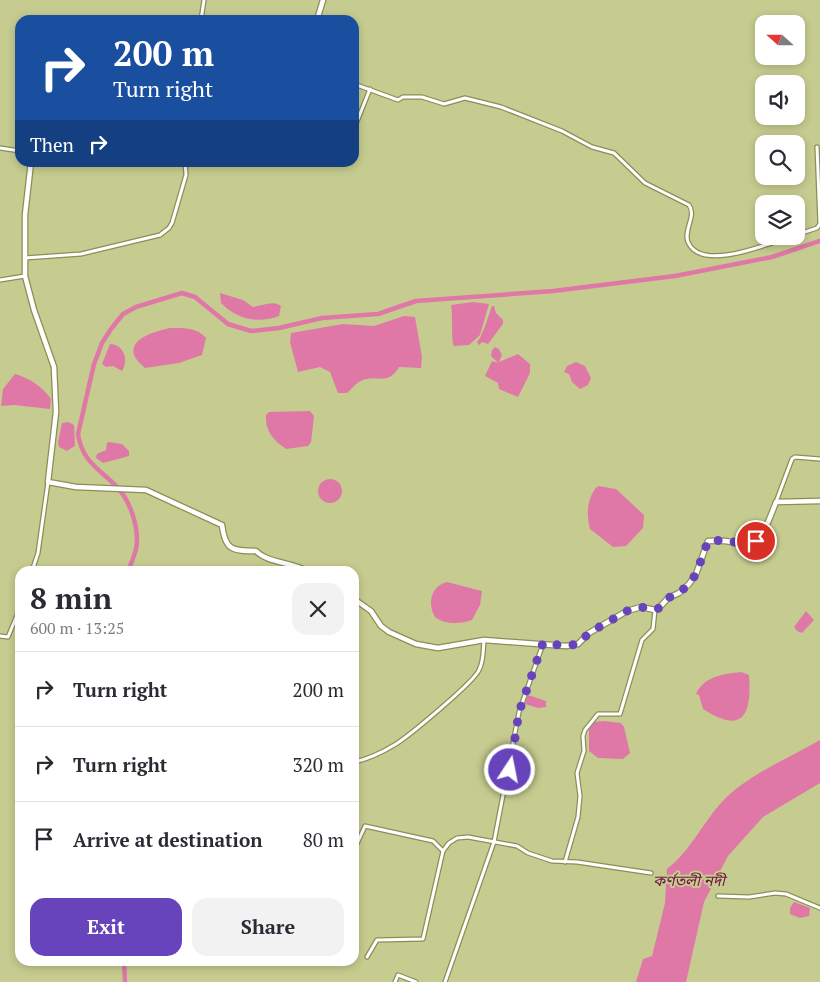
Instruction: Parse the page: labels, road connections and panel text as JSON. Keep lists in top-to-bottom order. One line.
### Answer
{"water":["কর্ণতলী নদী"],"north":"left","page":{"turn":["200 m","Turn right"],"then":"Then","heading":["8 min","600 m · 13:25"],"list":[{"name":"Turn right","value":"200 m"},{"name":"Turn right","value":"320 m"},{"name":"Arrive at destination","value":"80 m"}],"buttons":["Exit","Share"]}}
